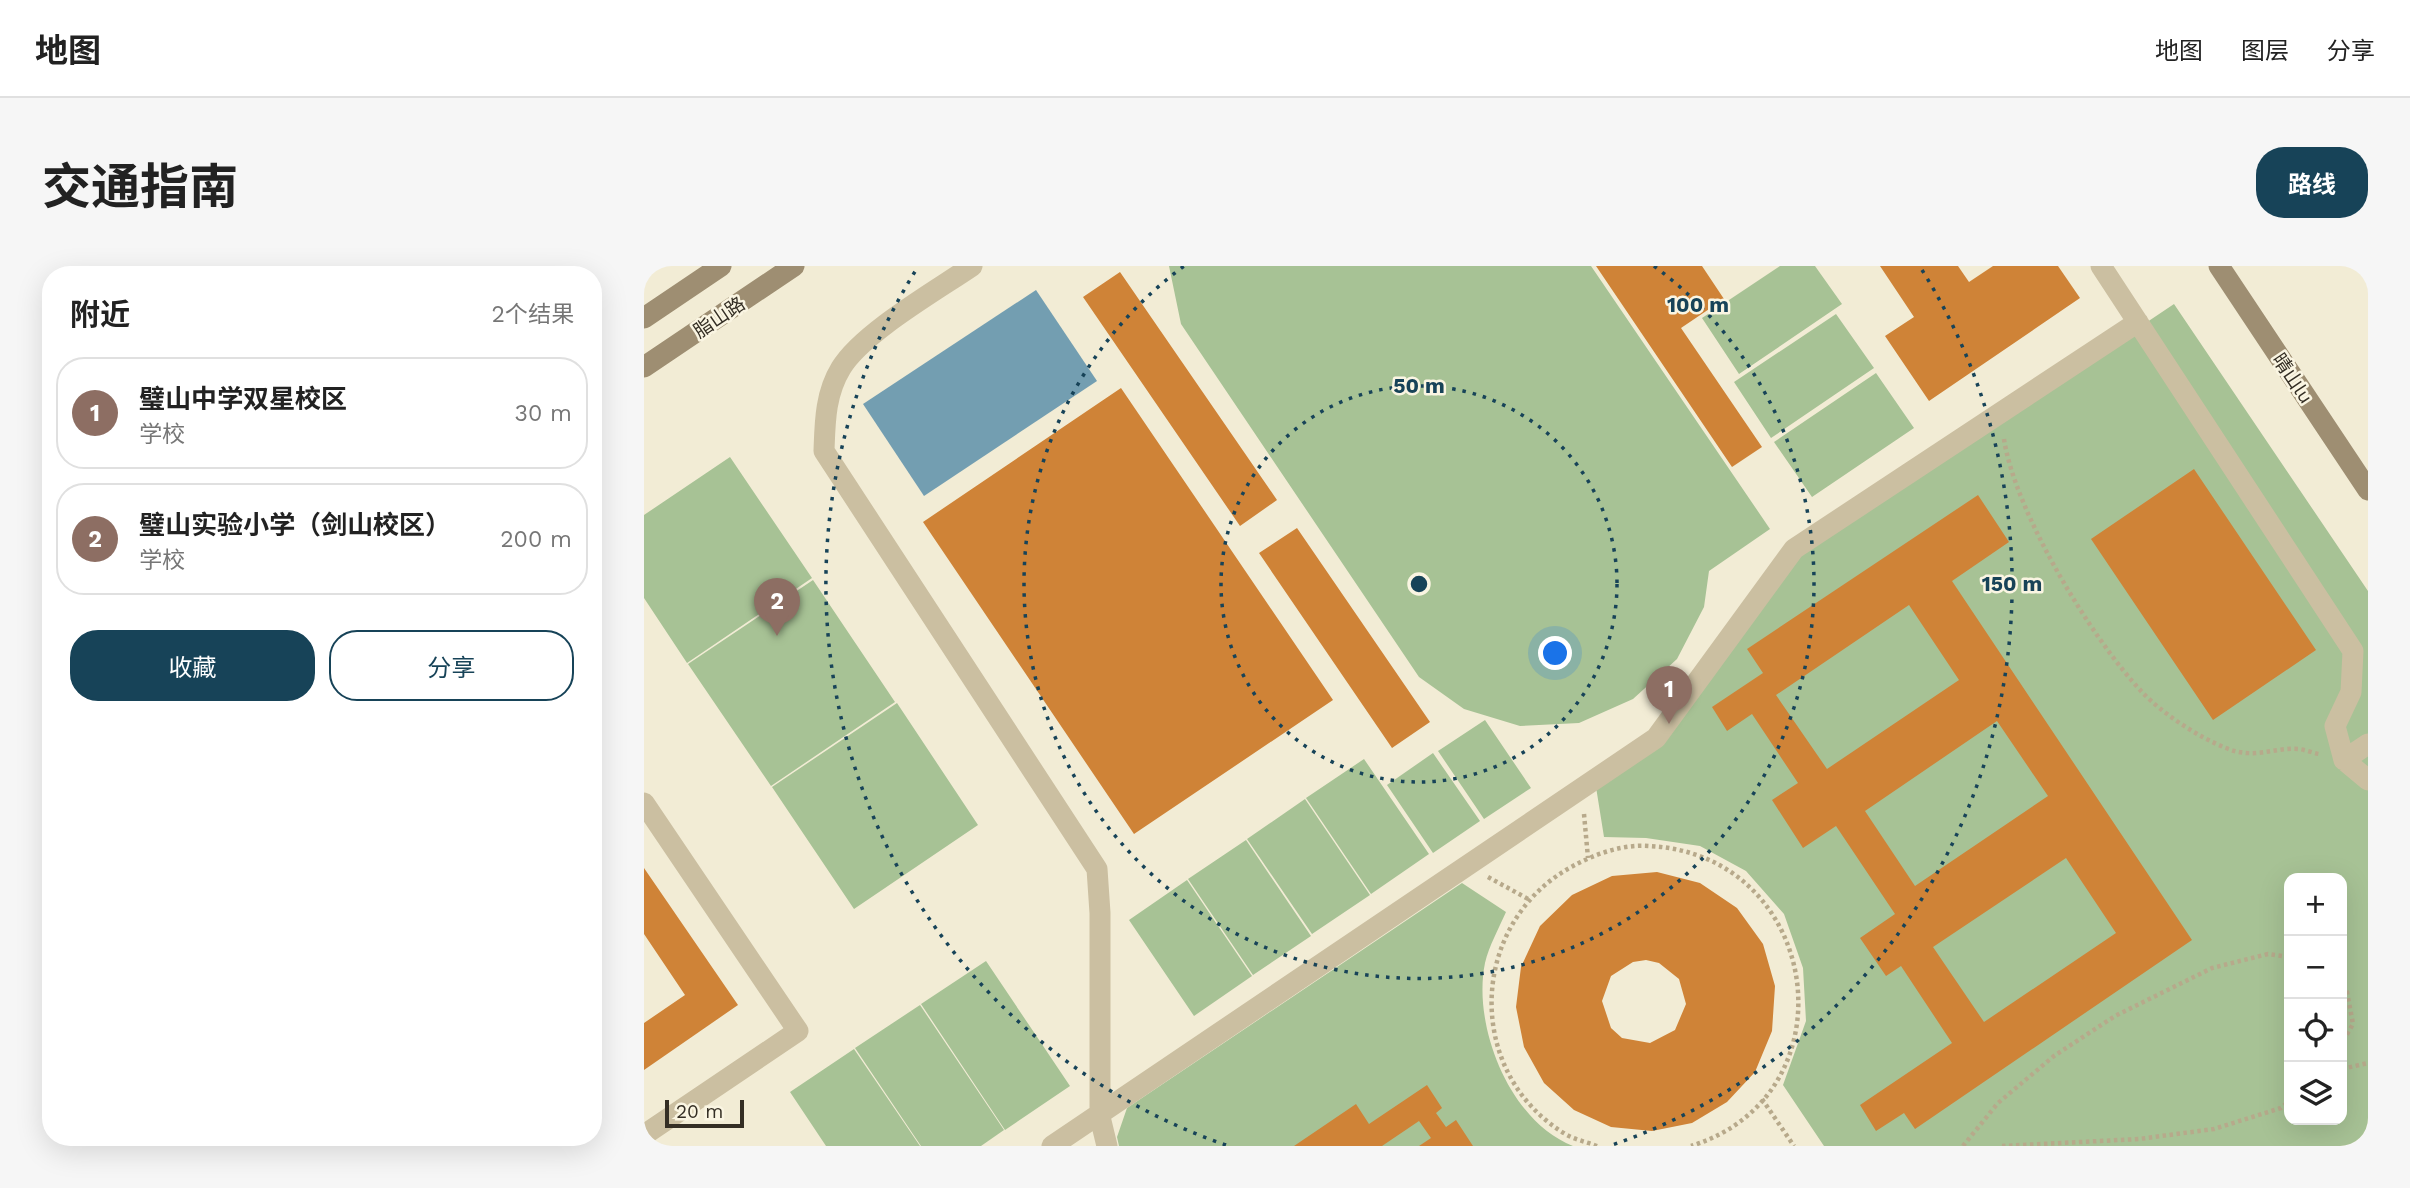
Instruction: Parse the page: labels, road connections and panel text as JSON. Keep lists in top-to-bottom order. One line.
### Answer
{"streets":{"main road":["脂山路","晴山lu"]},"scale_bar":"20 m","page":{"header":"地图","nav":["地图","图层","分享"],"title":"交通指南","buttons":["路线",["收藏","分享"]],"heading":["附近","2个结果"],"list":[{"mark":"1","name":"璧山中学双星校区","note":"学校","value":"30 m"},{"mark":"2","name":"璧山实验小学（剑山校区）","note":"学校","value":"200 m"}],"pins":["2","1"],"map_buttons":["+","−"],"scale":"20 m"},"rings":["100 m","50 m","150 m"]}
